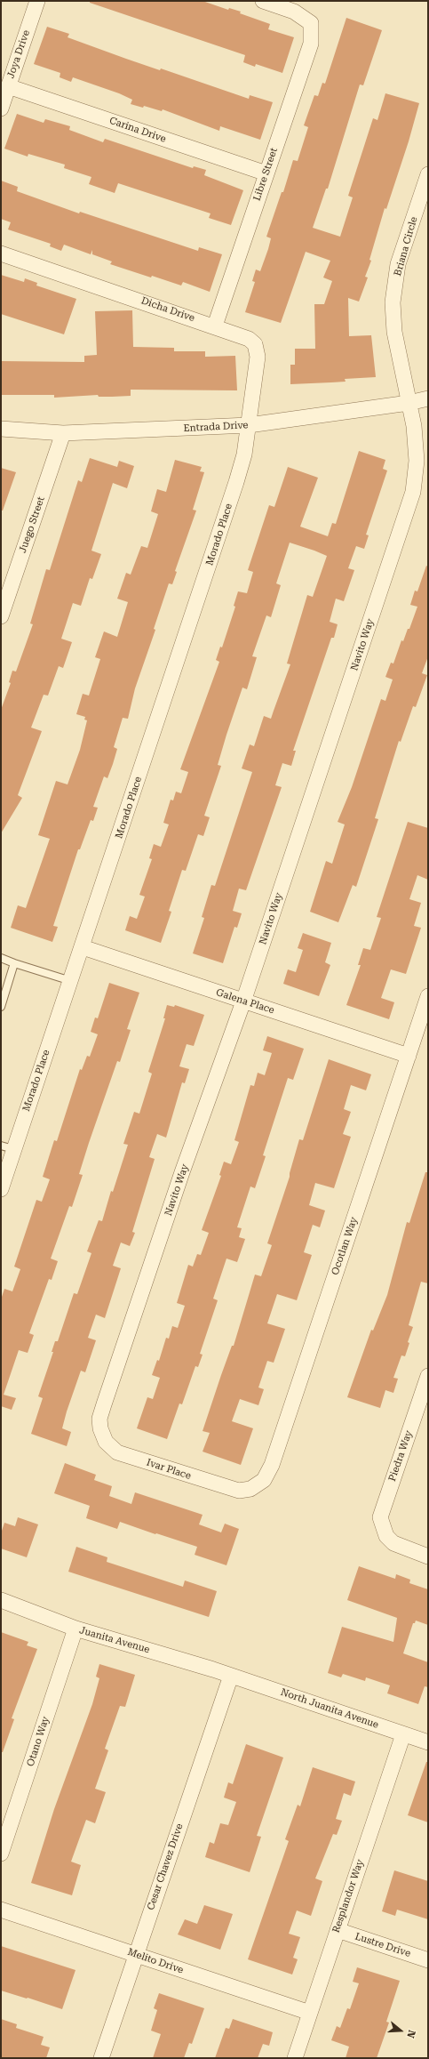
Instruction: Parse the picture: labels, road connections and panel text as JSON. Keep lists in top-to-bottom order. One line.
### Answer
{"streets":{"street":["Joya Drive","Carina Drive","Libre Street","Briana Circle","Dicha Drive","Entrada Drive","Juego Street","Morado Place","Navito Way","Galena Place","Ocotlan Way","Piedra Way","Ivar Place","Juanita Avenue","North Juanita Avenue","Otano Way","Cesar Chavez Drive","Resplandor Way","Lustre Drive","Melito Drive"]},"crossings":[["Joya Drive","Carina Drive"],["Carina Drive","Libre Street"],["Libre Street","Dicha Drive"],["Briana Circle","Entrada Drive"],["Briana Circle","Navito Way"],["Dicha Drive","Entrada Drive"],["Dicha Drive","Morado Place"],["Entrada Drive","Juego Street"],["Entrada Drive","Morado Place"],["Entrada Drive","Navito Way"],["Morado Place","Galena Place"],["Navito Way","Galena Place"],["Navito Way","Ivar Place"],["Galena Place","Ocotlan Way"],["Ocotlan Way","Ivar Place"],["Juanita Avenue","North Juanita Avenue"],["Juanita Avenue","Otano Way"],["Juanita Avenue","Cesar Chavez Drive"],["North Juanita Avenue","Cesar Chavez Drive"],["North Juanita Avenue","Resplandor Way"],["Cesar Chavez Drive","Melito Drive"],["Resplandor Way","Lustre Drive"],["Resplandor Way","Melito Drive"]],"north":"right"}
